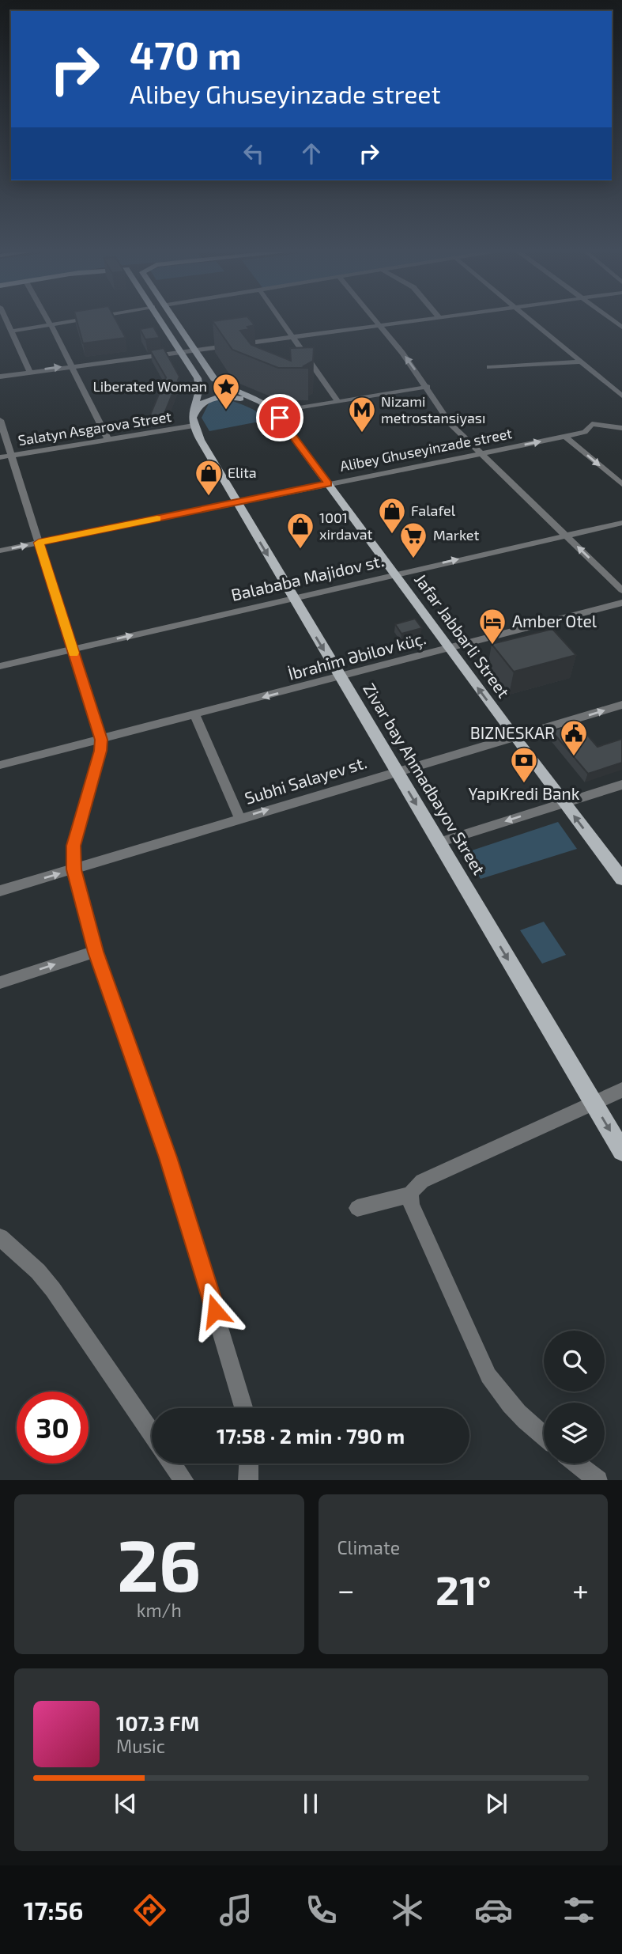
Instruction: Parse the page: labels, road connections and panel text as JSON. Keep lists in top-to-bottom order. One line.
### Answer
{"streets":{"main road":["Jafar Jabbarli Street","Zivar bay Ahmadbayov Street"],"street":["Salatyn Asgarova Street","Alibey Ghuseyinzade street","Balababa Majidov st.","İbrahim Əbilov küç.","Subhi Salayev st."]},"crossings":[["Salatyn Asgarova Street","Zivar bay Ahmadbayov Street"],["Alibey Ghuseyinzade street","Jafar Jabbarli Street"],["Alibey Ghuseyinzade street","Zivar bay Ahmadbayov Street"],["Balababa Majidov st.","Jafar Jabbarli Street"],["Balababa Majidov st.","Zivar bay Ahmadbayov Street"],["Jafar Jabbarli Street","İbrahim Əbilov küç."],["Jafar Jabbarli Street","Subhi Salayev st."],["İbrahim Əbilov küç.","Zivar bay Ahmadbayov Street"],["Zivar bay Ahmadbayov Street","Subhi Salayev st."]],"one_way":["Balababa Majidov st.","Jafar Jabbarli Street","Zivar bay Ahmadbayov Street"],"places":{"place":["Liberated Woman"],"metro station":["Nizami metrostansiyası"],"shop":["Elita","Falafel","1001 xirdavat"],"supermarket":["Market"],"hotel":["Amber Otel"],"public building":["BIZNESKAR"],"bank":["YapıKredi Bank"]},"page":{"turn":["470 m","Alibey Ghuseyinzade street"],"limit":"30","trip":"17:58 · 2 min · 790 m","tile":[["26","km/h"],"Climate"],"heat":["−","21°","+"],"song":["107.3 FM","Music"],"tabs":"17:56"}}
